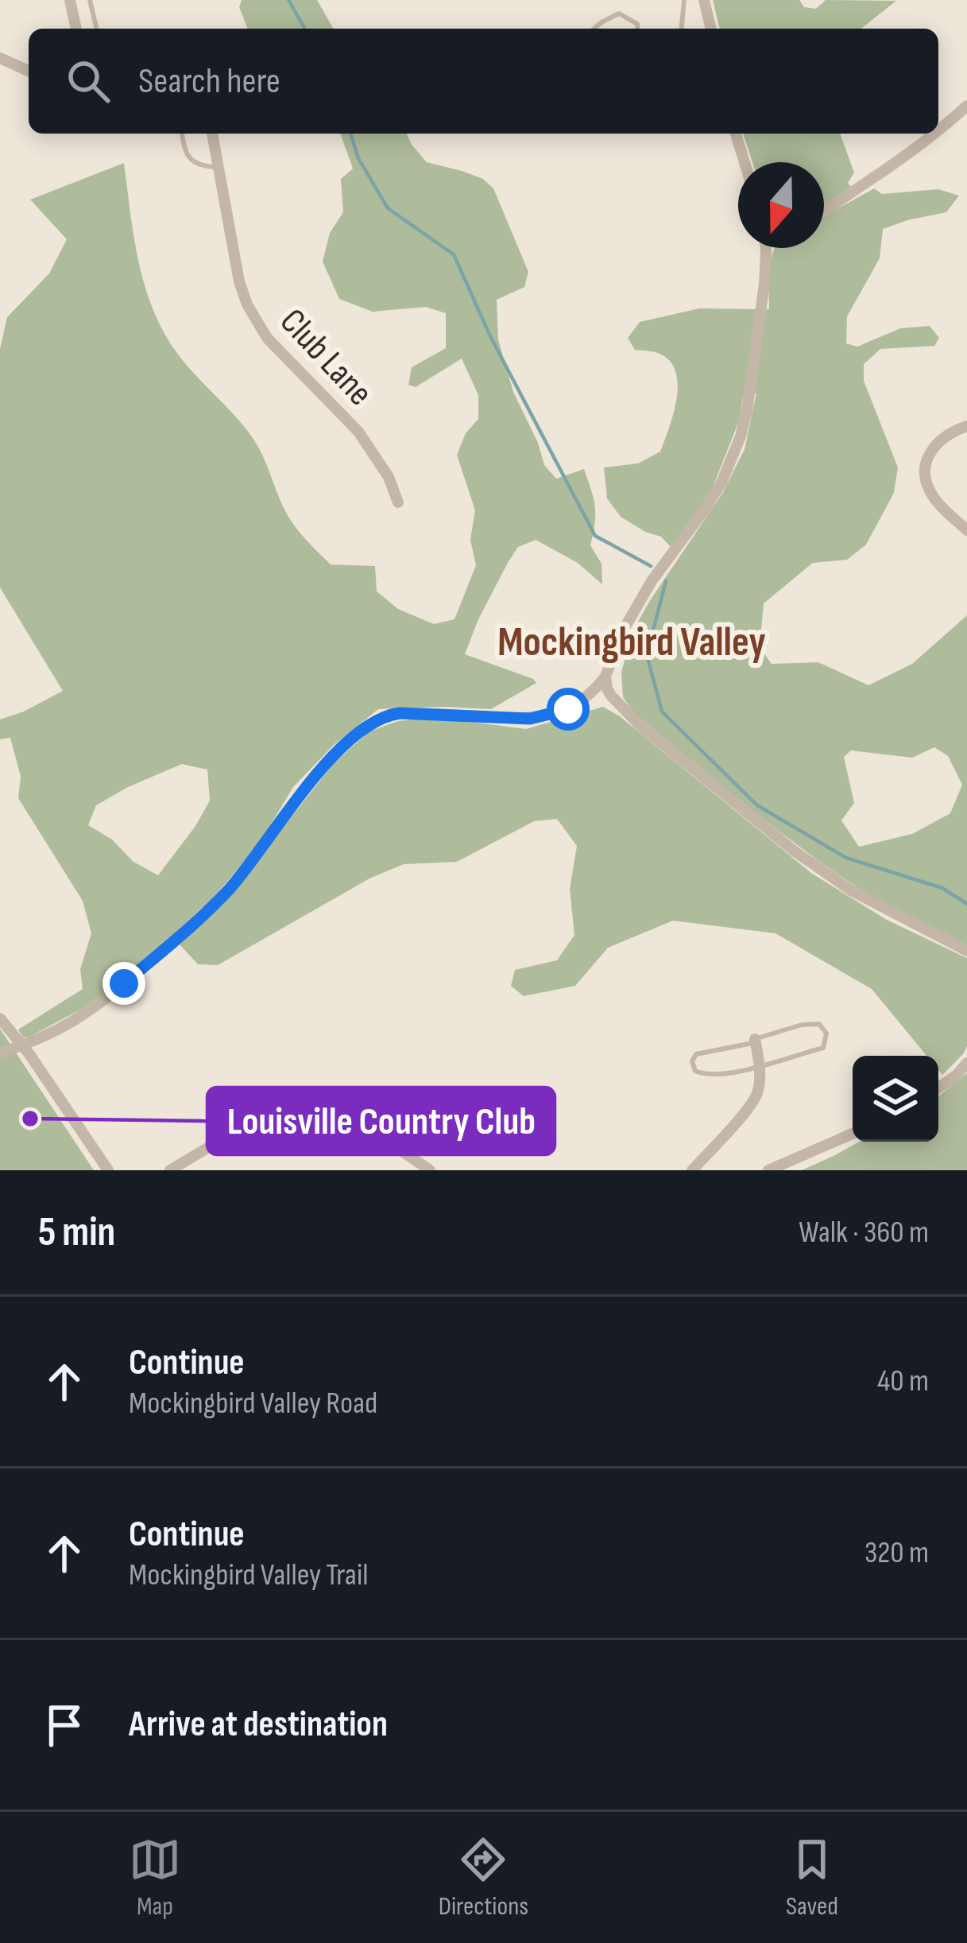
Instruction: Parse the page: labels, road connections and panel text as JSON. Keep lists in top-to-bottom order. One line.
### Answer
{"streets":{"street":["Club Lane"]},"districts":["Mockingbird Valley"],"places":["Louisville Country Club"],"north":"bottom","page":{"search":"Search here","heading":["5 min","Walk · 360 m"],"list":[["Continue","Mockingbird Valley Road","40 m"],["Continue","Mockingbird Valley Trail","320 m"],"Arrive at destination"],"nav":["Map","Directions","Saved"]}}
